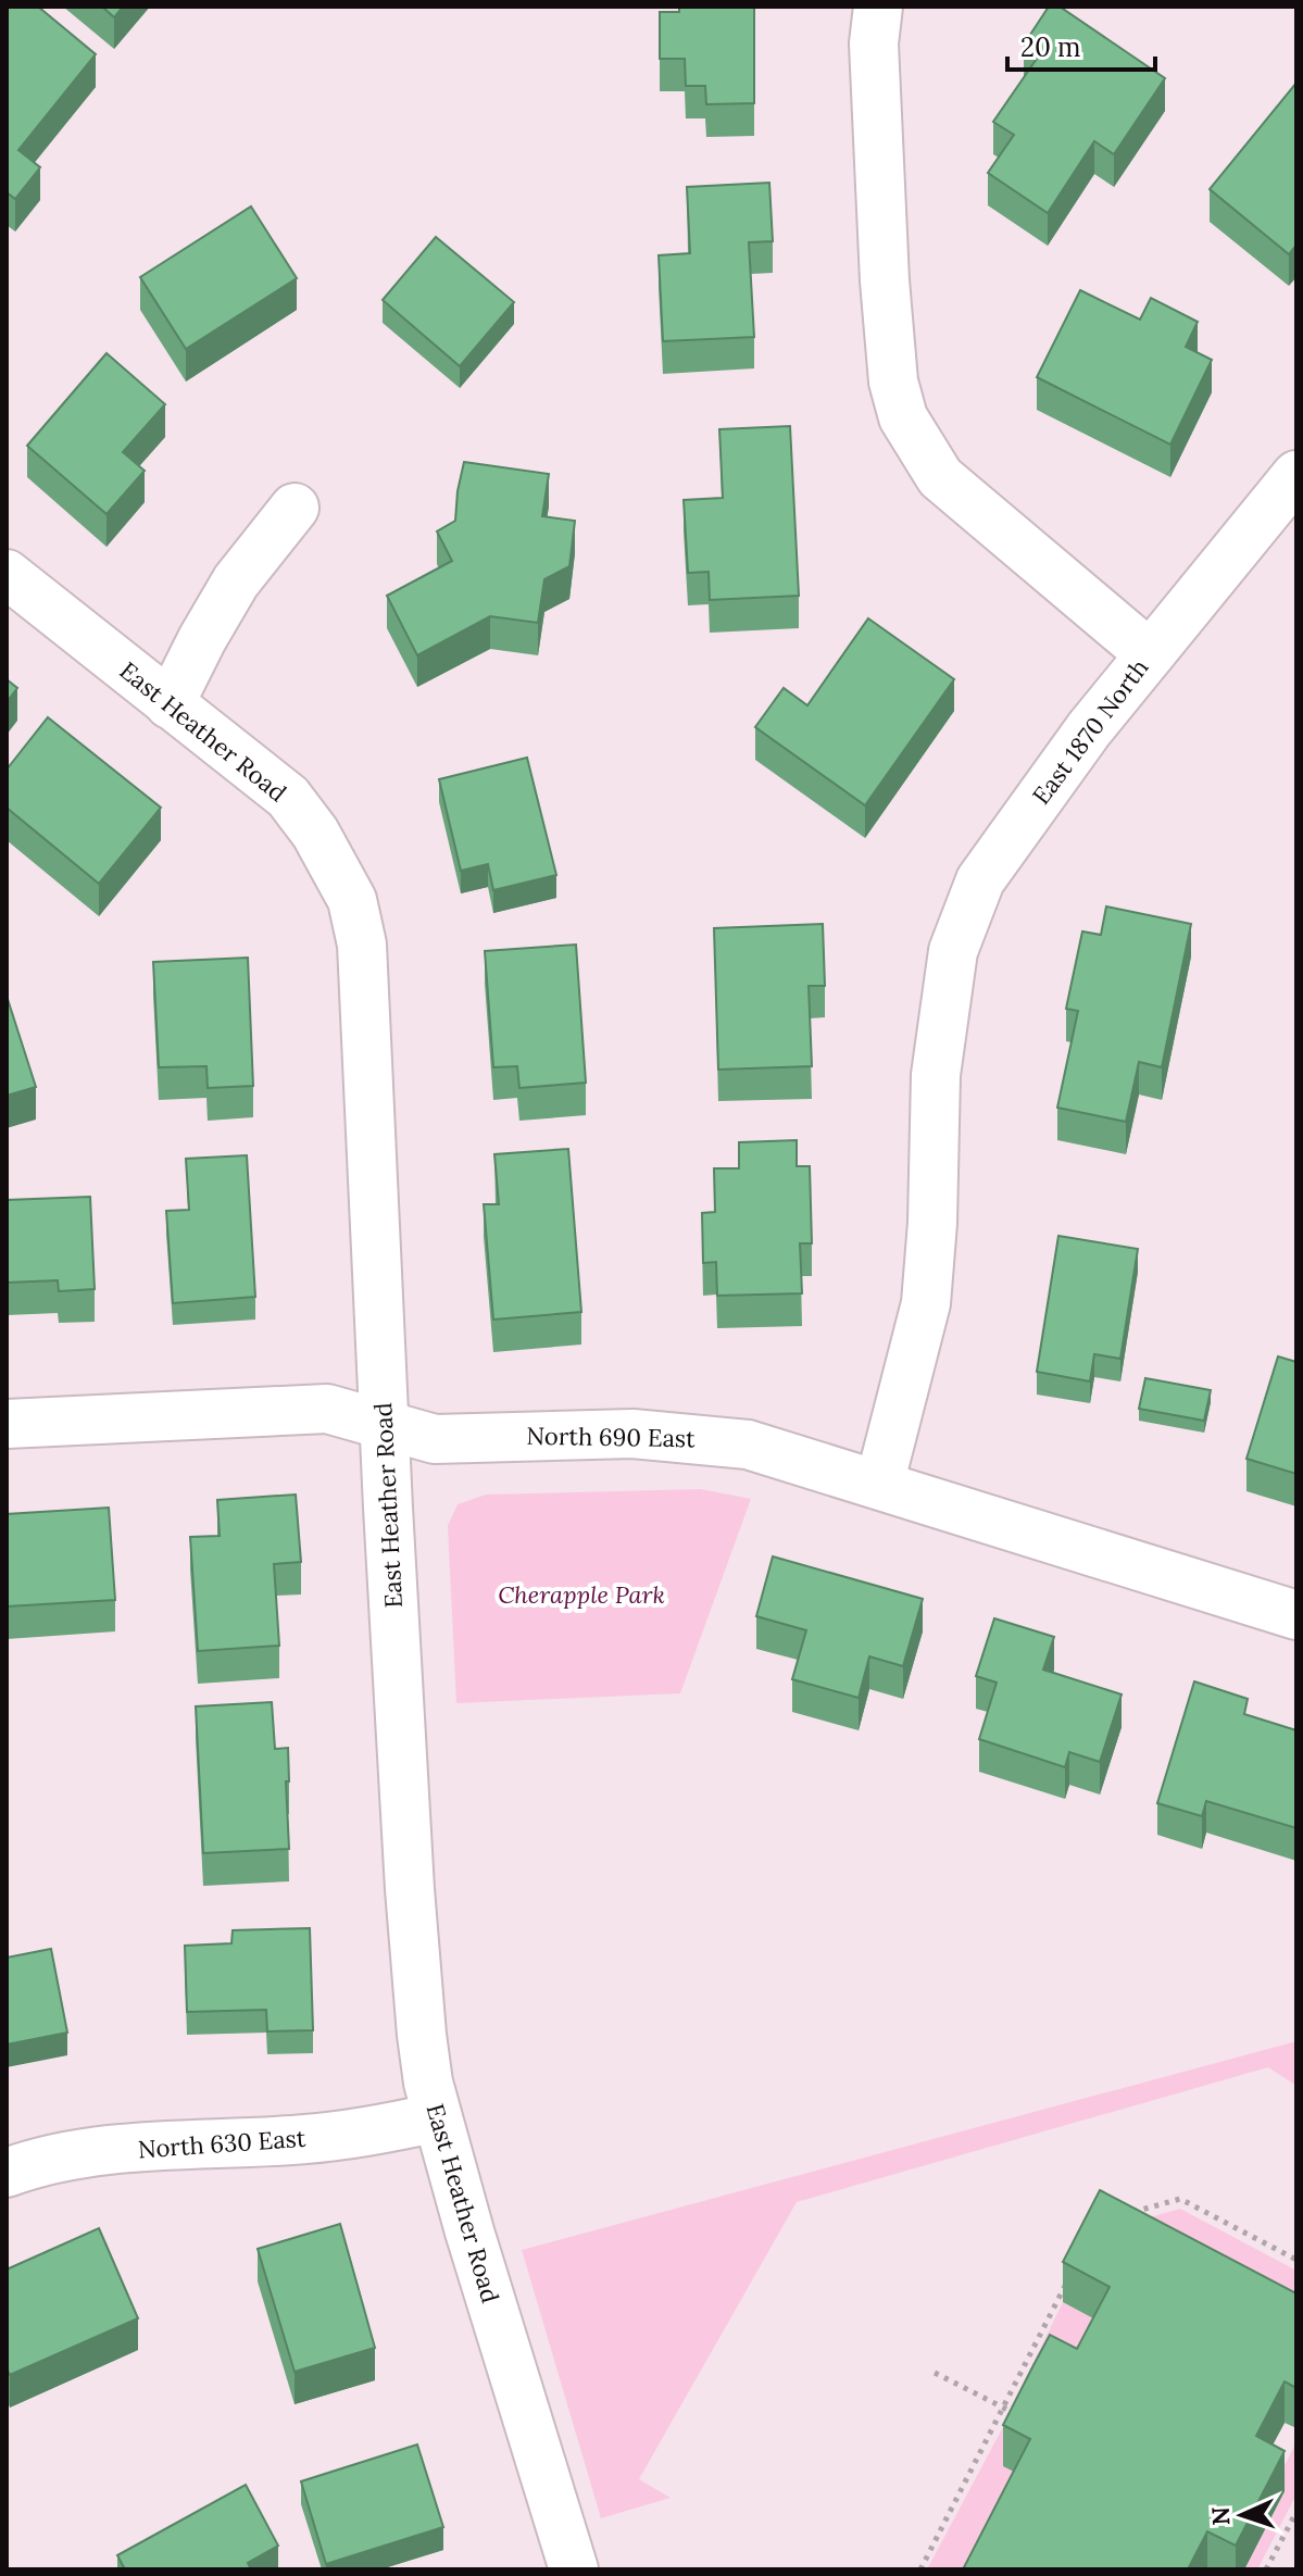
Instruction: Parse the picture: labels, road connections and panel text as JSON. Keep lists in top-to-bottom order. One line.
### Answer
{"streets":{"street":["East Heather Road","East 1870 North","North 690 East","North 630 East"]},"crossings":[["East Heather Road","North 690 East"],["East Heather Road","North 630 East"],["East 1870 North","North 690 East"]],"parks":["Cherapple Park"],"scale_bar":"20 m","north":"left"}
